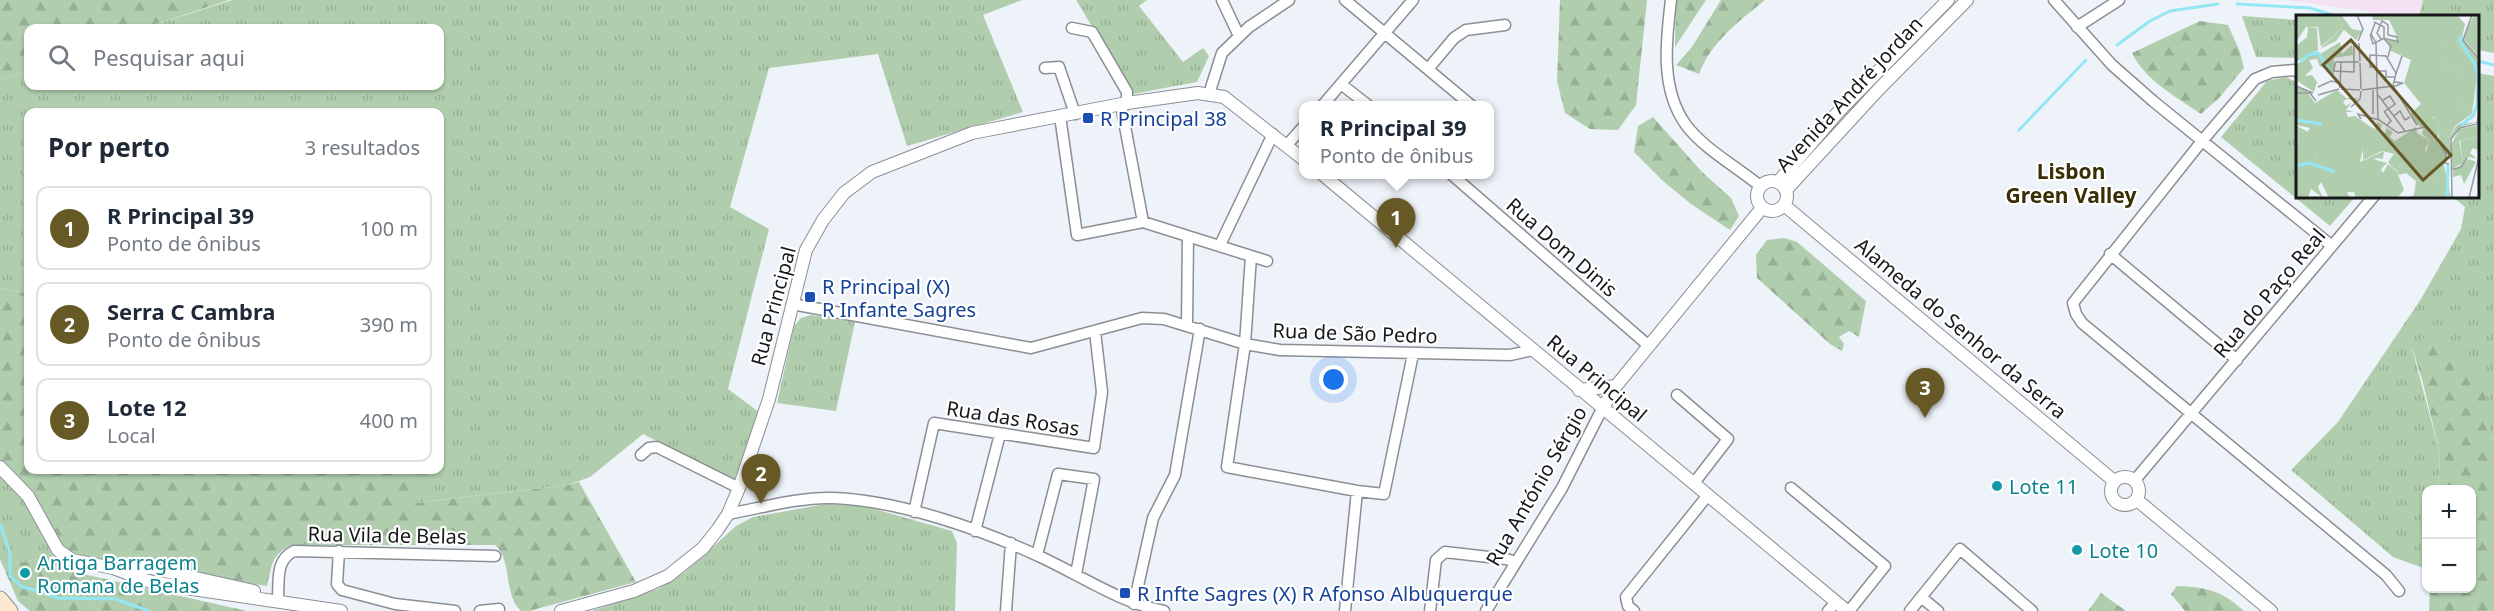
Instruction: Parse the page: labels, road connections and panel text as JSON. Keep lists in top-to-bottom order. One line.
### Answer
{"streets":{"street":["Avenida André Jordan","Rua Dom Dinis","Rua do Paço Real","Rua Principal","Alameda do Senhor da Serra","Rua de São Pedro","Rua das Rosas","Rua António Sérgio","Rua Vila de Belas"]},"crossings":[["Avenida André Jordan","Alameda do Senhor da Serra"],["Avenida André Jordan","Rua António Sérgio"],["Rua Dom Dinis","Rua António Sérgio"],["Rua do Paço Real","Alameda do Senhor da Serra"],["Rua Principal","Rua de São Pedro"],["Rua Principal","Rua António Sérgio"],["Alameda do Senhor da Serra","Rua António Sérgio"],["Rua de São Pedro","Rua das Rosas"]],"districts":["Lisbon Green Valley"],"places":{"transit":["R Principal 38","R Principal (X) R Infante Sagres","R Infte Sagres (X) R Afonso Albuquerque"],"other":["Lote 11","Lote 10","Antiga Barragem Romana de Belas"]},"page":{"search":"Pesquisar aqui","popup":["R Principal 39","Ponto de ônibus"],"heading":["Por perto","3 resultados"],"list":[{"mark":"1","name":"R Principal 39","note":"Ponto de ônibus","value":"100 m"},{"mark":"2","name":"Serra C Cambra","note":"Ponto de ônibus","value":"390 m"},{"mark":"3","name":"Lote 12","note":"Local","value":"400 m"}],"pins":["1","3","2"],"map_buttons":["+","−"]}}
